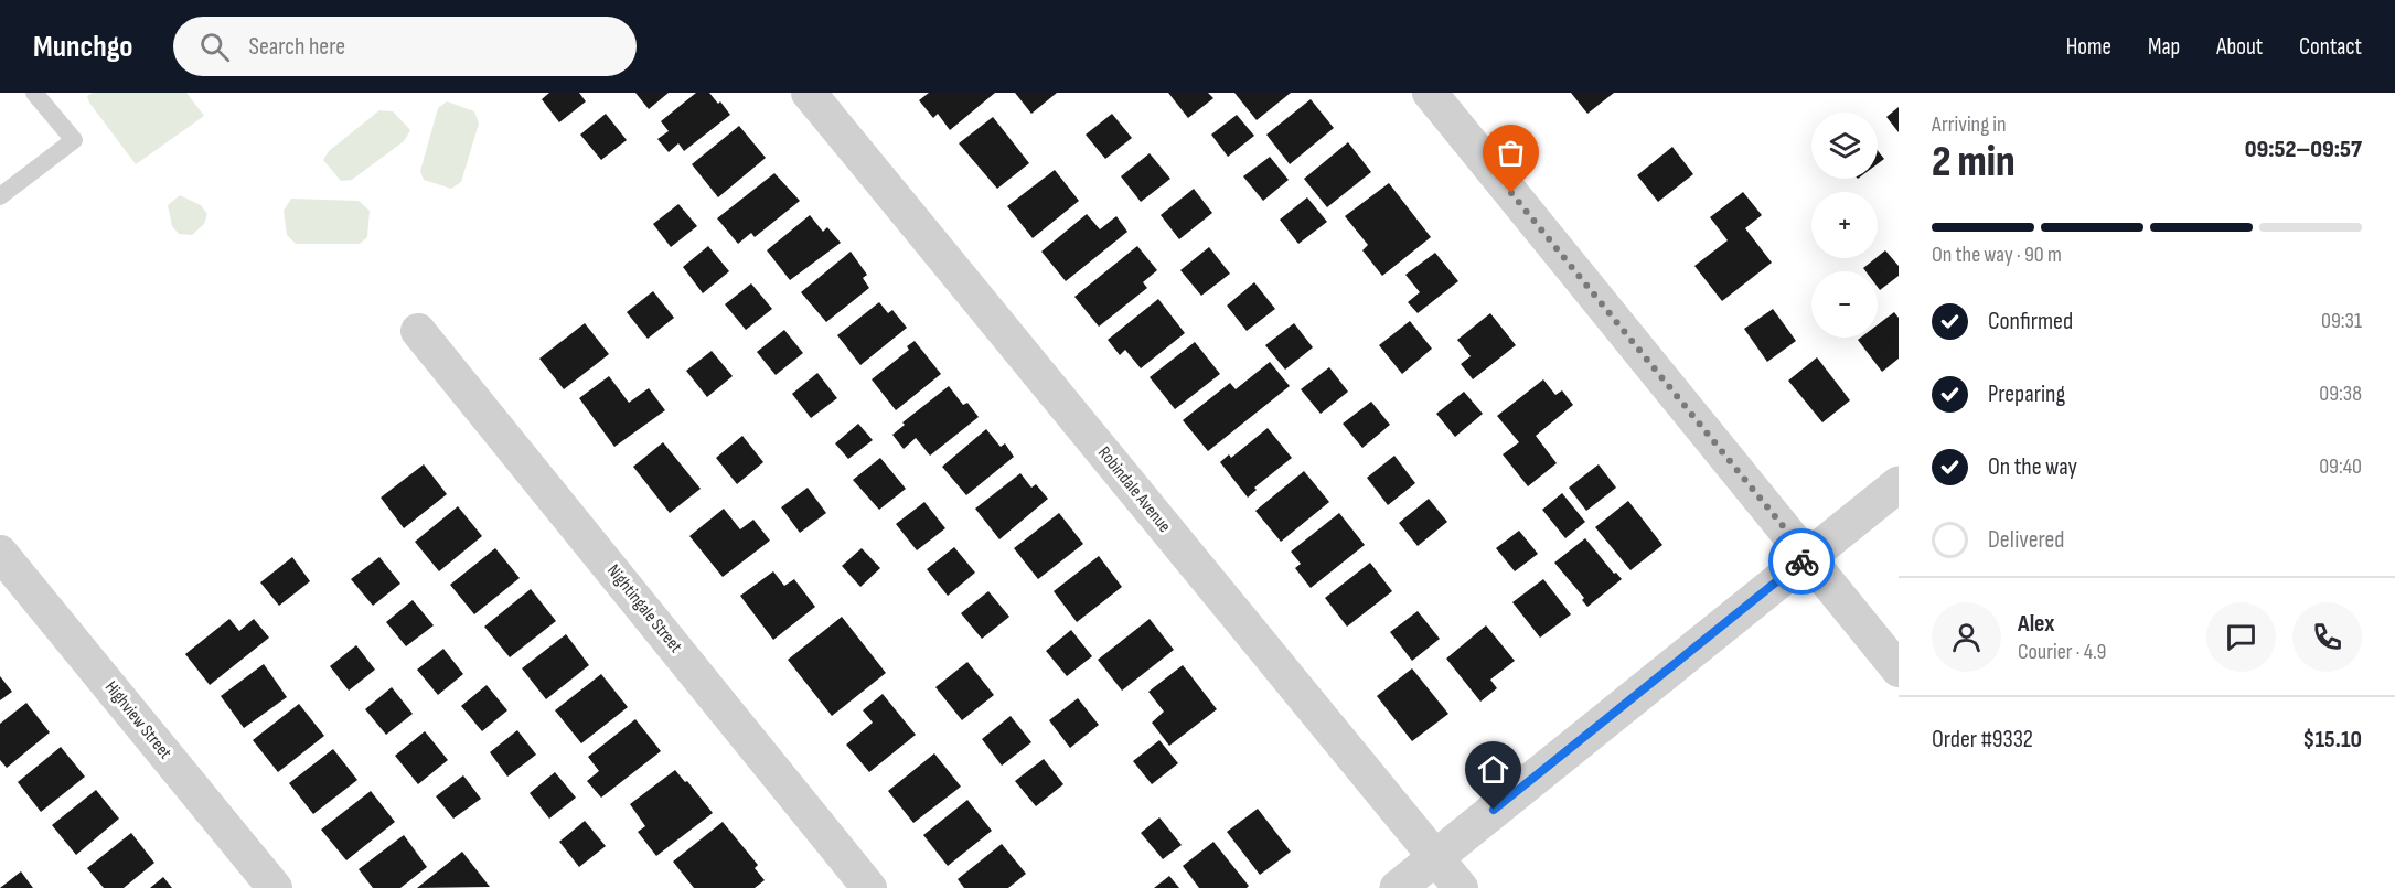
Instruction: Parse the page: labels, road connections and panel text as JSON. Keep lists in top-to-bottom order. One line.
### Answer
{"streets":{"street":["Robindale Avenue","Nightingale Street","Highview Street"]},"page":{"header":"Munchgo","search":"Search here","nav":["Home","Map","About","Contact"],"heading":["2 min","Arriving in","09:52–09:57"],"panel":["Alex","Courier · 4.9","Order #9332","$15.10"],"map_buttons":["+","−"],"bar":"On the way · 90 m","list":[["Confirmed","09:31"],["Preparing","09:38"],["On the way","09:40"],"Delivered"]}}
